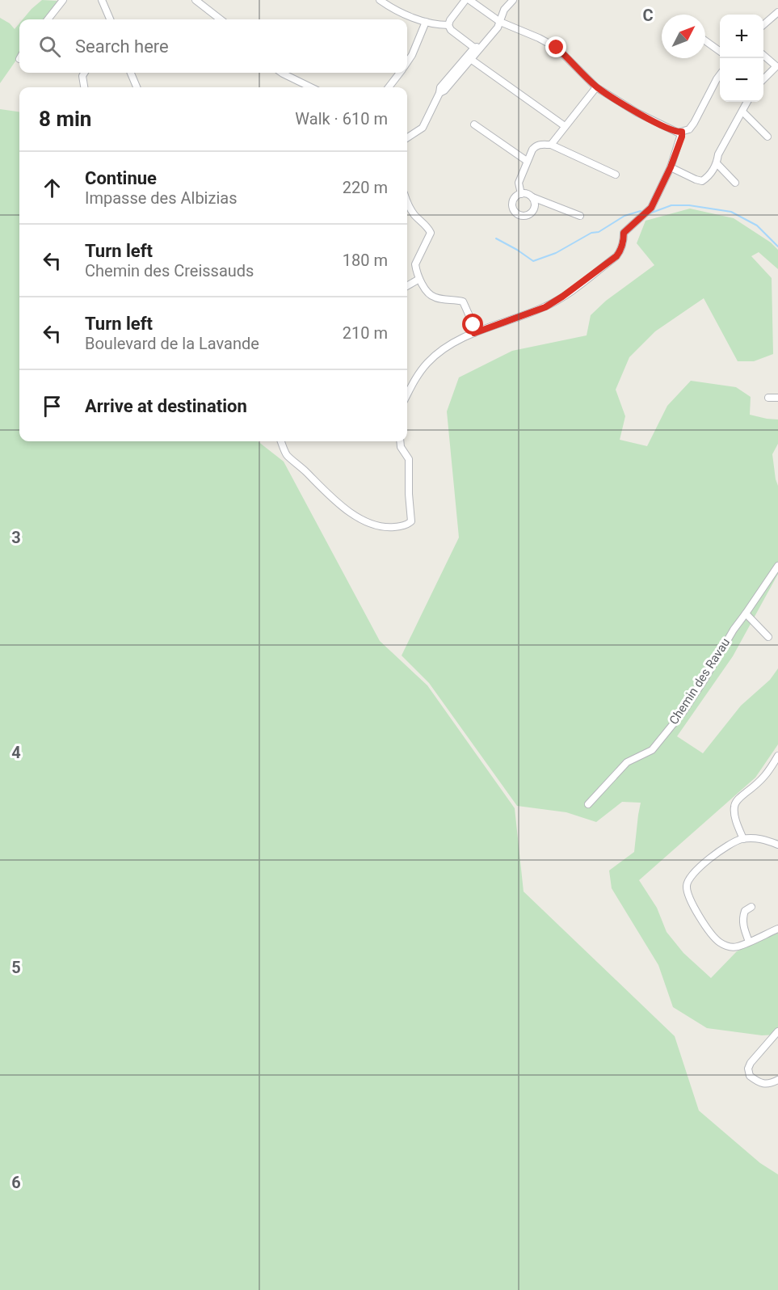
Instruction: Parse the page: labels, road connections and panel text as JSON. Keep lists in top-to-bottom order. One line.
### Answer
{"streets":{"street":["Chemin des Ravau"]},"north":"top right","page":{"map_buttons":["+","−"],"search":"Search here","heading":["8 min","Walk · 610 m"],"list":[["Continue","Impasse des Albizias","220 m"],["Turn left","Chemin des Creissauds","180 m"],["Turn left","Boulevard de la Lavande","210 m"],"Arrive at destination"]},"grid":{"columns":["C"],"rows":["3","4","5","6"]}}
